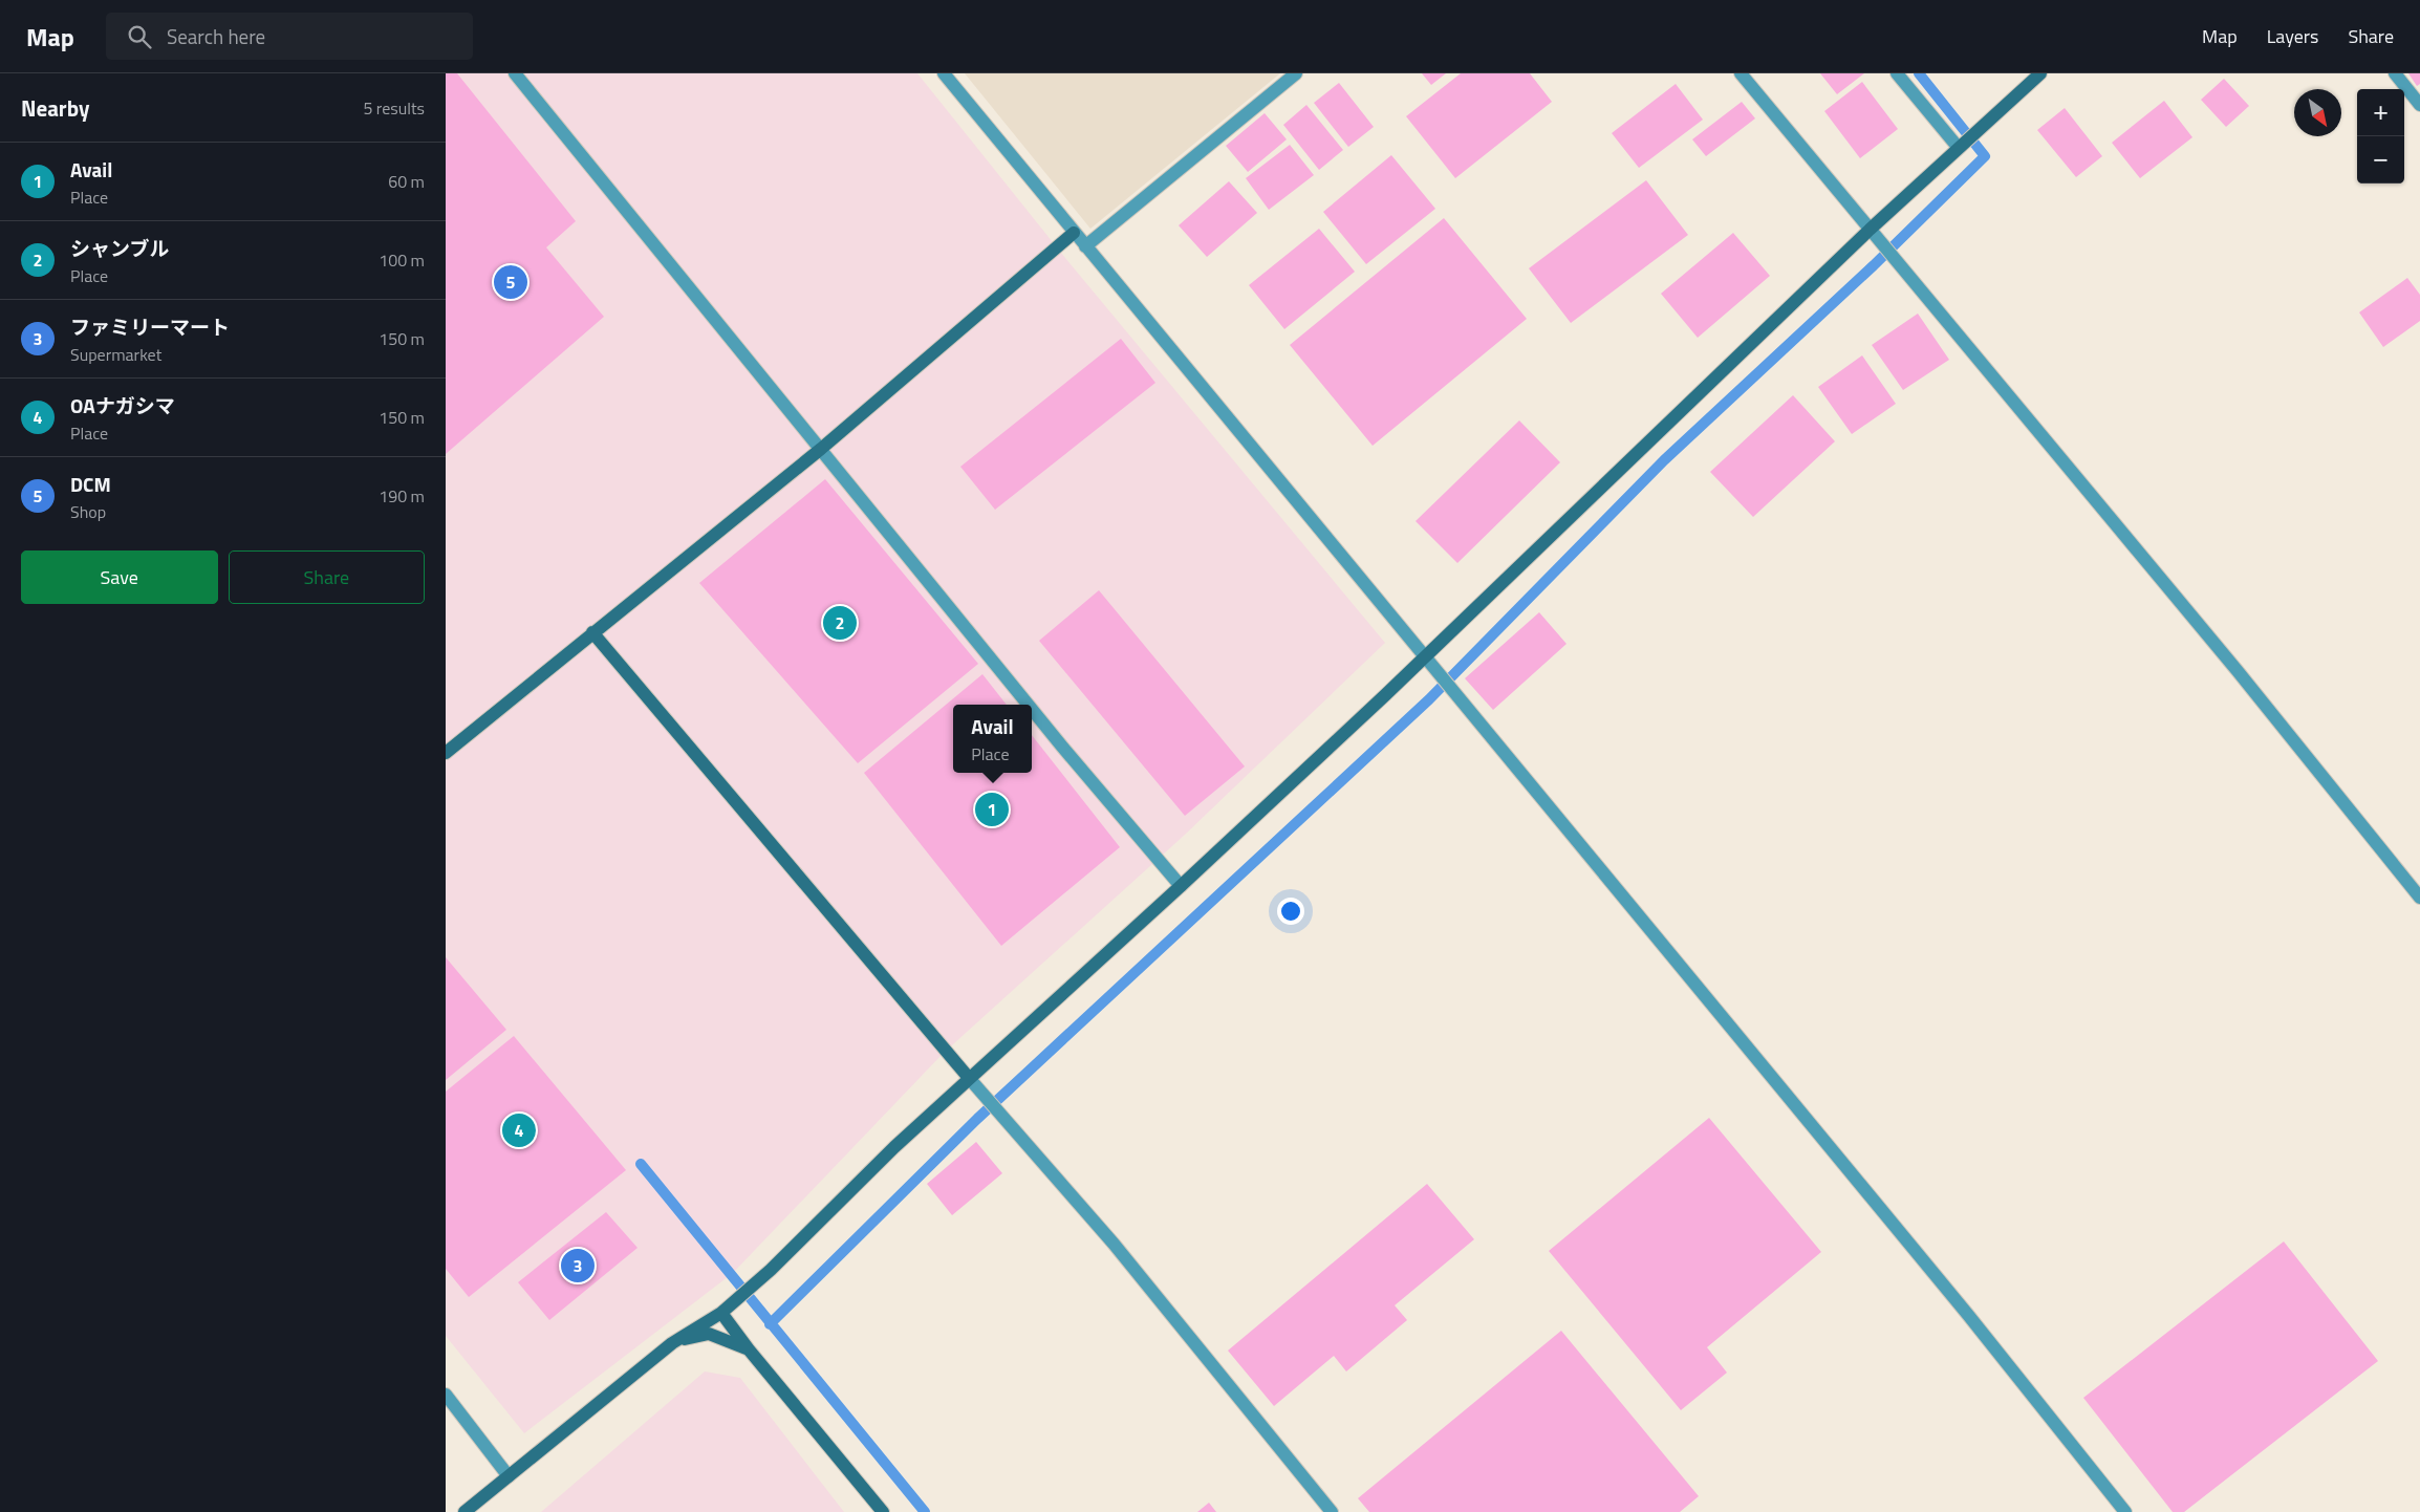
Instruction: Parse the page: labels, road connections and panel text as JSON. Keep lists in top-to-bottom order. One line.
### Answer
{"north":"bottom right","page":{"header":"Map","search":"Search here","nav":["Map","Layers","Share"],"heading":["Nearby","5 results"],"map_buttons":["+","−"],"list":[{"mark":"1","name":"Avail","note":"Place","value":"60 m"},{"mark":"2","name":"シャンブル","note":"Place","value":"100 m"},{"mark":"3","name":"ファミリーマート","note":"Supermarket","value":"150 m"},{"mark":"4","name":"OAナガシマ","note":"Place","value":"150 m"},{"mark":"5","name":"DCM","note":"Shop","value":"190 m"}],"pins":["5","2","1","4","3"],"buttons":["Save","Share"],"popup":["Avail","Place"]}}
